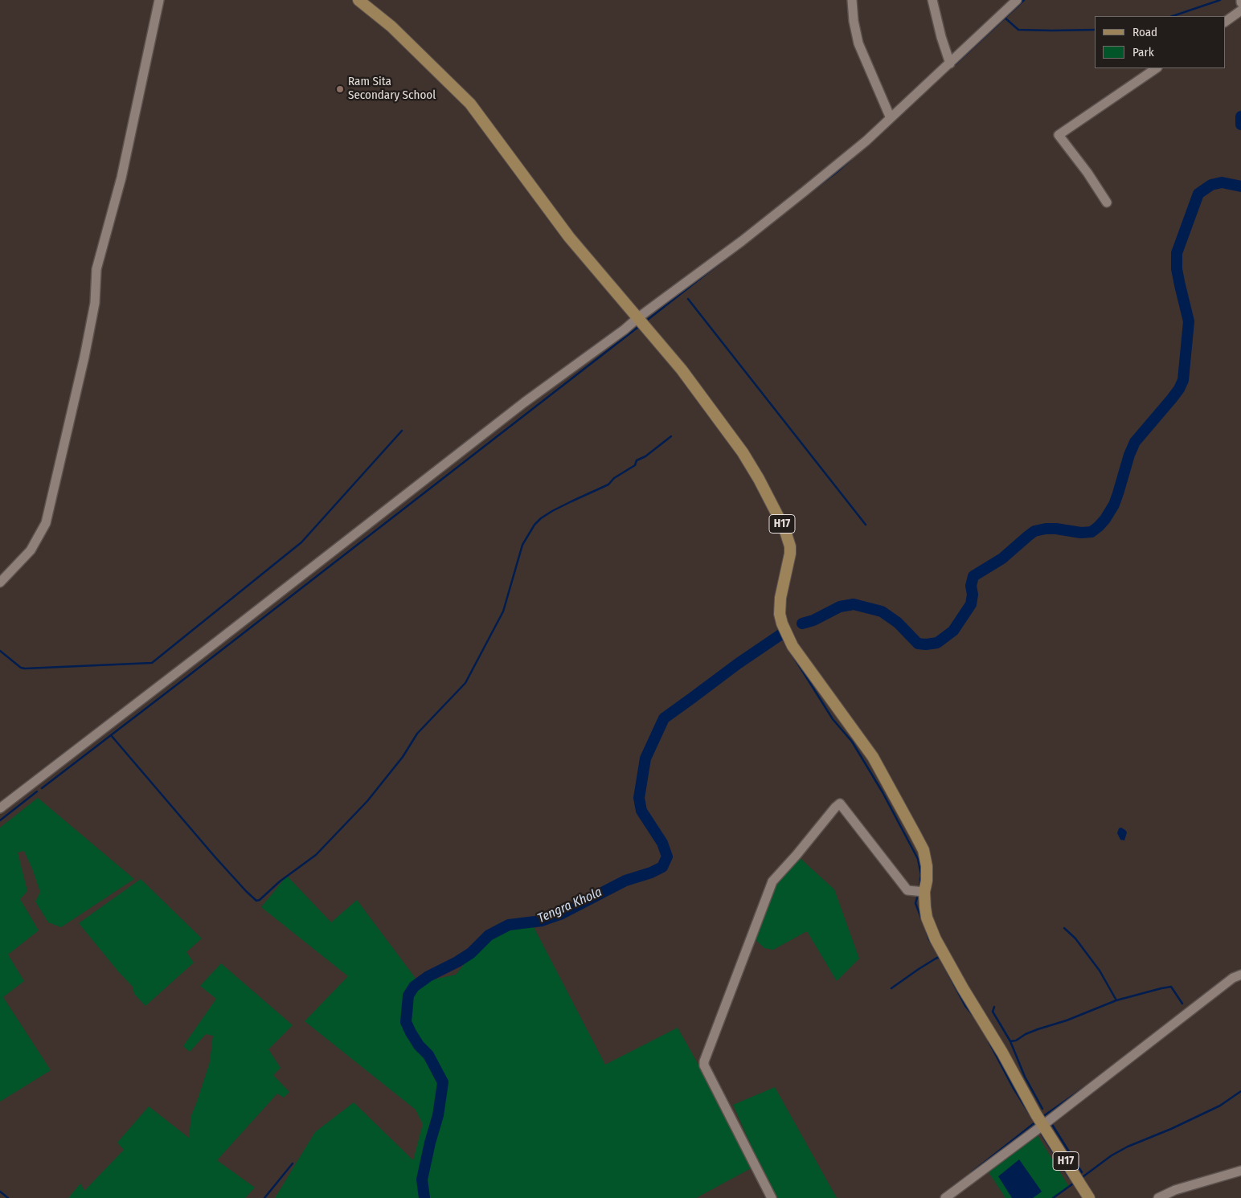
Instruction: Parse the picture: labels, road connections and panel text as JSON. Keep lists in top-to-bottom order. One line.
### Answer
{"streets":{"main road":["H17"]},"water":["Tengra Khola"],"places":["Ram Sita Secondary School"],"legend":["Road","Park"]}
